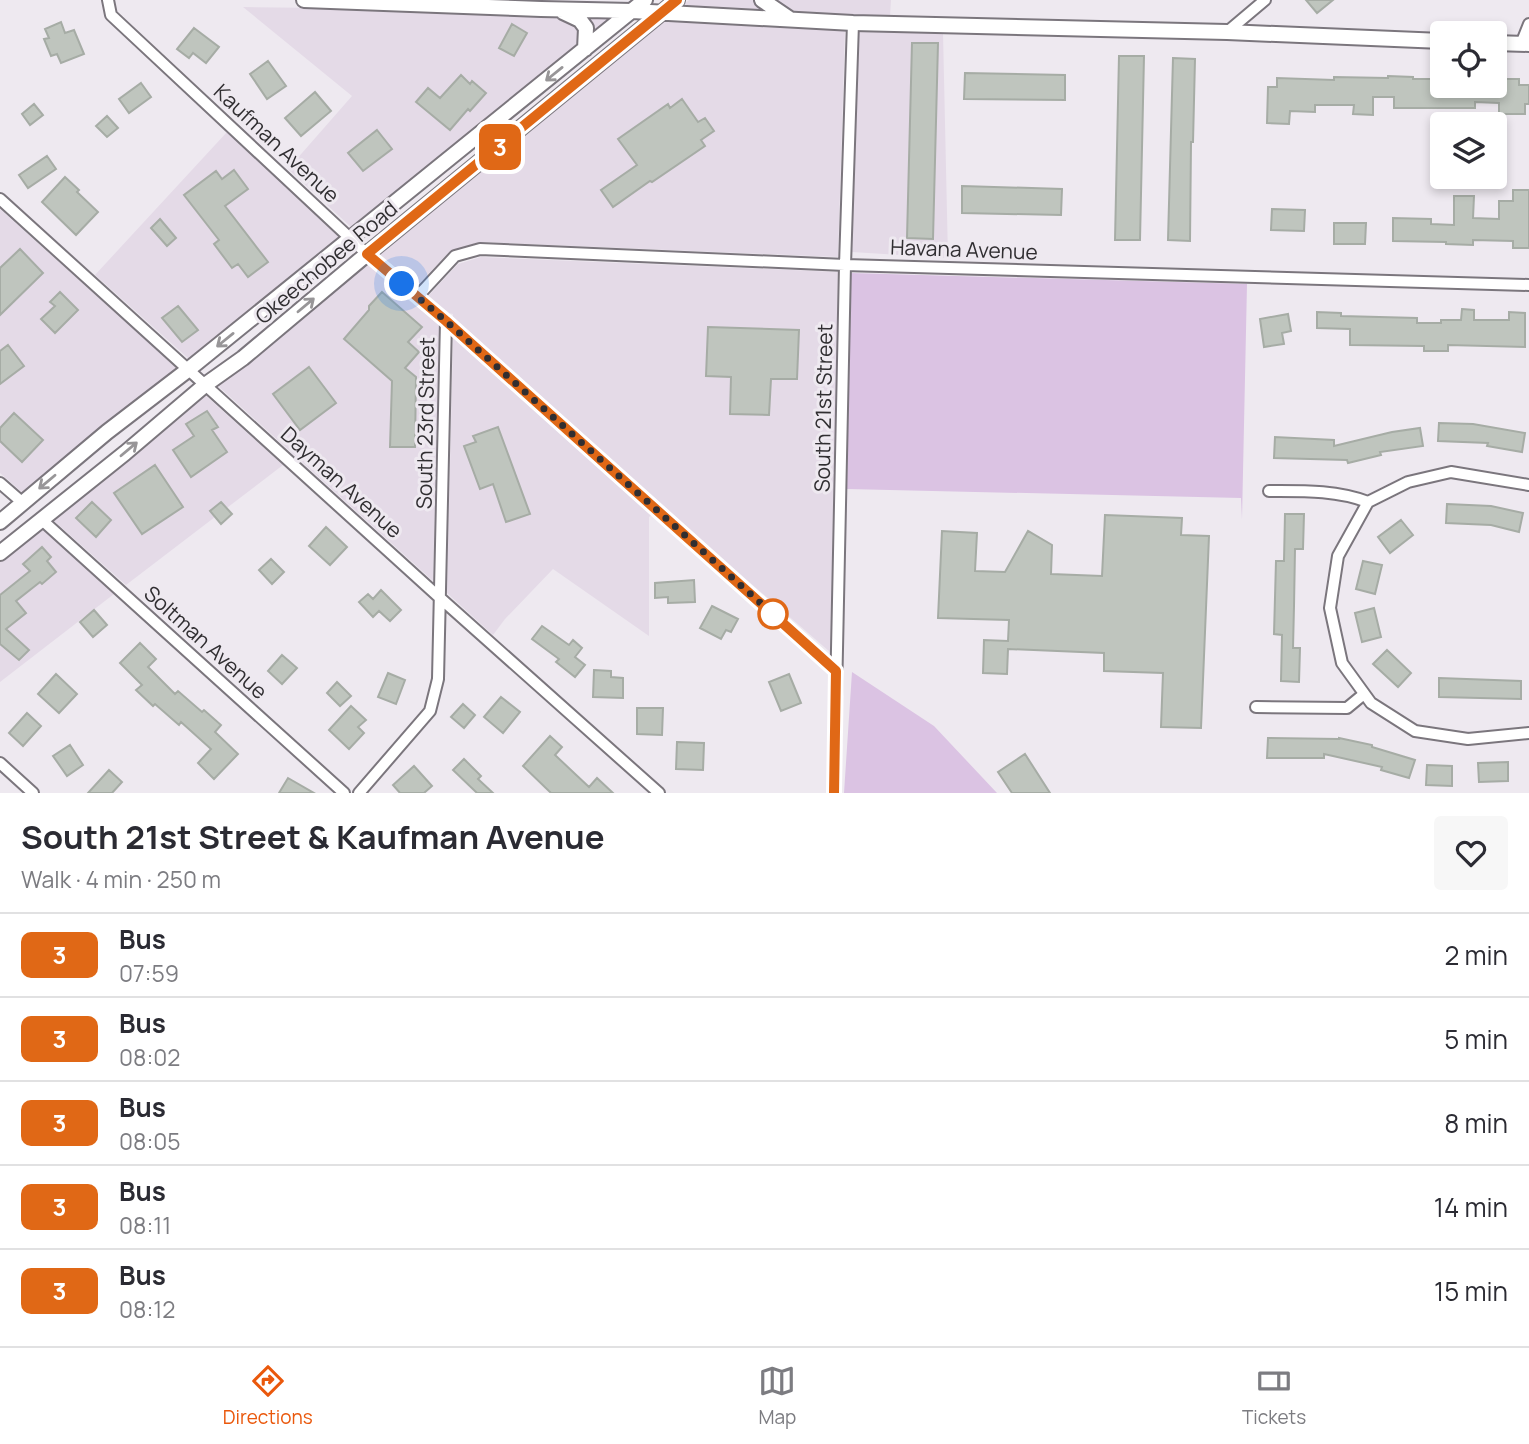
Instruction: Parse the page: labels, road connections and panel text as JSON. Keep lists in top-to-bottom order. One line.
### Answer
{"streets":{"main road":["Okeechobee Road"],"street":["Kaufman Avenue","Havana Avenue","South 21st Street","South 23rd Street","Dayman Avenue","Soltman Avenue"]},"crossings":[["Kaufman Avenue","Havana Avenue"],["Kaufman Avenue","Okeechobee Road"],["Kaufman Avenue","South 21st Street"],["Kaufman Avenue","South 23rd Street"],["Havana Avenue","South 21st Street"],["Okeechobee Road","Dayman Avenue"],["Okeechobee Road","Soltman Avenue"],["South 23rd Street","Dayman Avenue"]],"lines":["bus line 3"],"page":{"on_map":"3","heading":["South 21st Street & Kaufman Avenue","Walk · 4 min · 250 m"],"list":[{"mark":"3","name":"Bus","note":"07:59","value":"2 min"},{"mark":"3","name":"Bus","note":"08:02","value":"5 min"},{"mark":"3","name":"Bus","note":"08:05","value":"8 min"},{"mark":"3","name":"Bus","note":"08:11","value":"14 min"},{"mark":"3","name":"Bus","note":"08:12","value":"15 min"}],"tabs":["Directions","Map","Tickets"]}}
